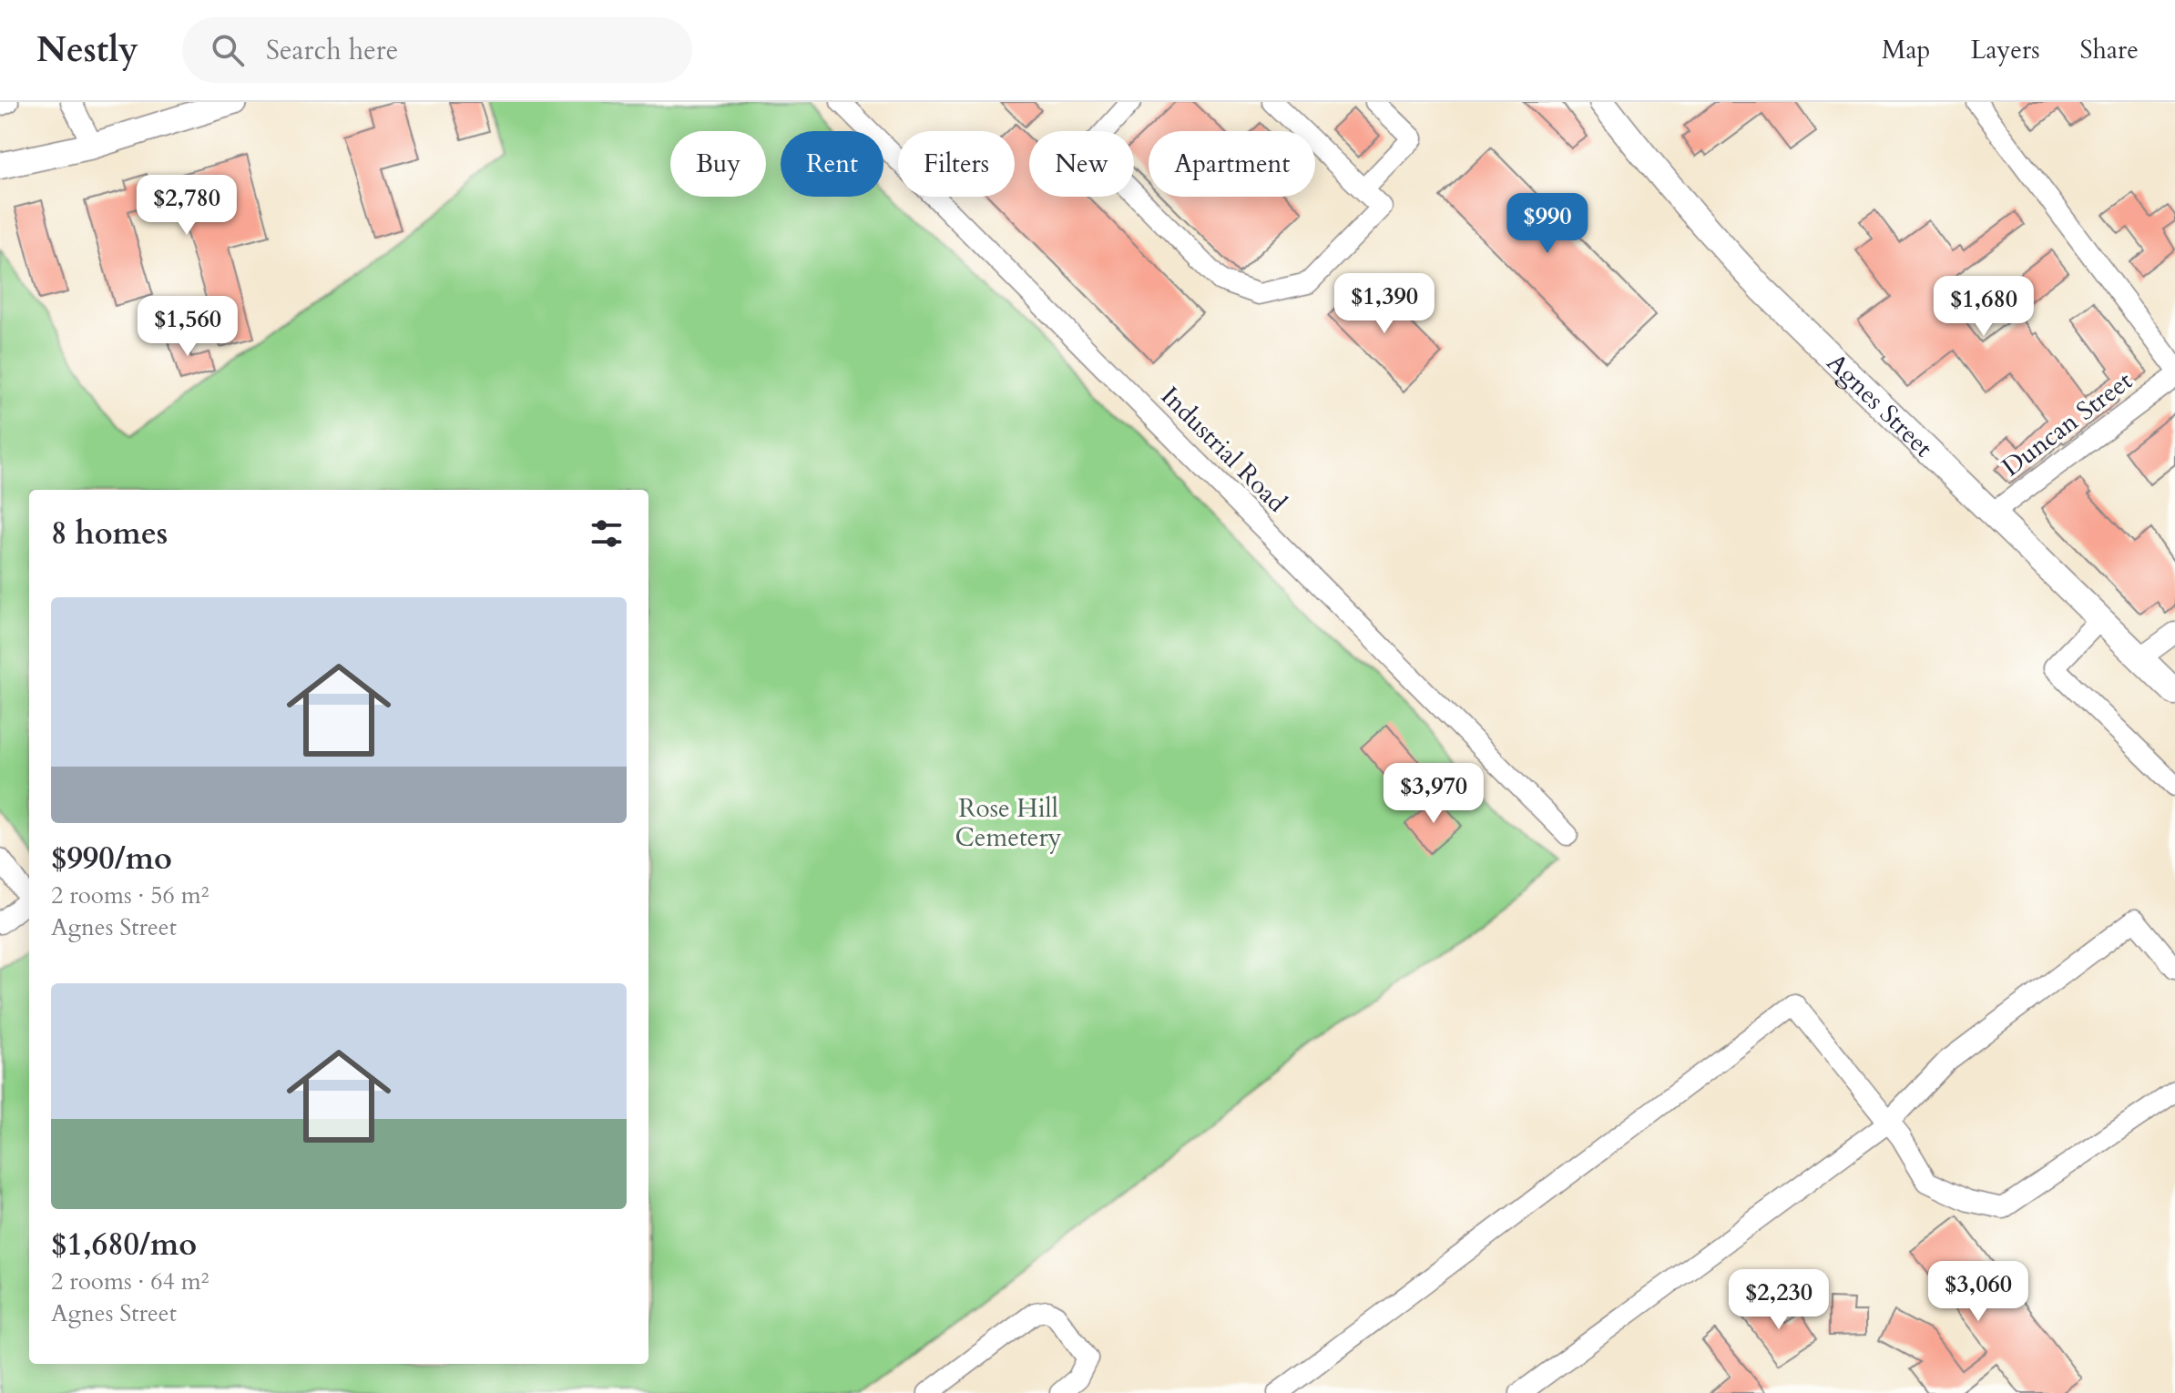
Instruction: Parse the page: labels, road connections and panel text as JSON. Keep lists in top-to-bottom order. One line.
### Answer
{"streets":{"main road":["Agnes Street"],"street":["Duncan Street","Industrial Road"]},"crossings":[["Agnes Street","Duncan Street"]],"parks":["Rose Hill Cemetery"],"page":{"header":"Nestly","search":"Search here","nav":["Map","Layers","Share"],"chip":["Buy","Rent","Filters","New","Apartment"],"price":["$2,780","$990","$1,390","$1,680","$1,560","$3,970","$3,060","$2,230"],"heading":"8 homes","list":[{"name":"$990/mo","note":"2 rooms · 56 m² · Agnes Street"},{"name":"$1,680/mo","note":"2 rooms · 64 m² · Agnes Street"}]}}
